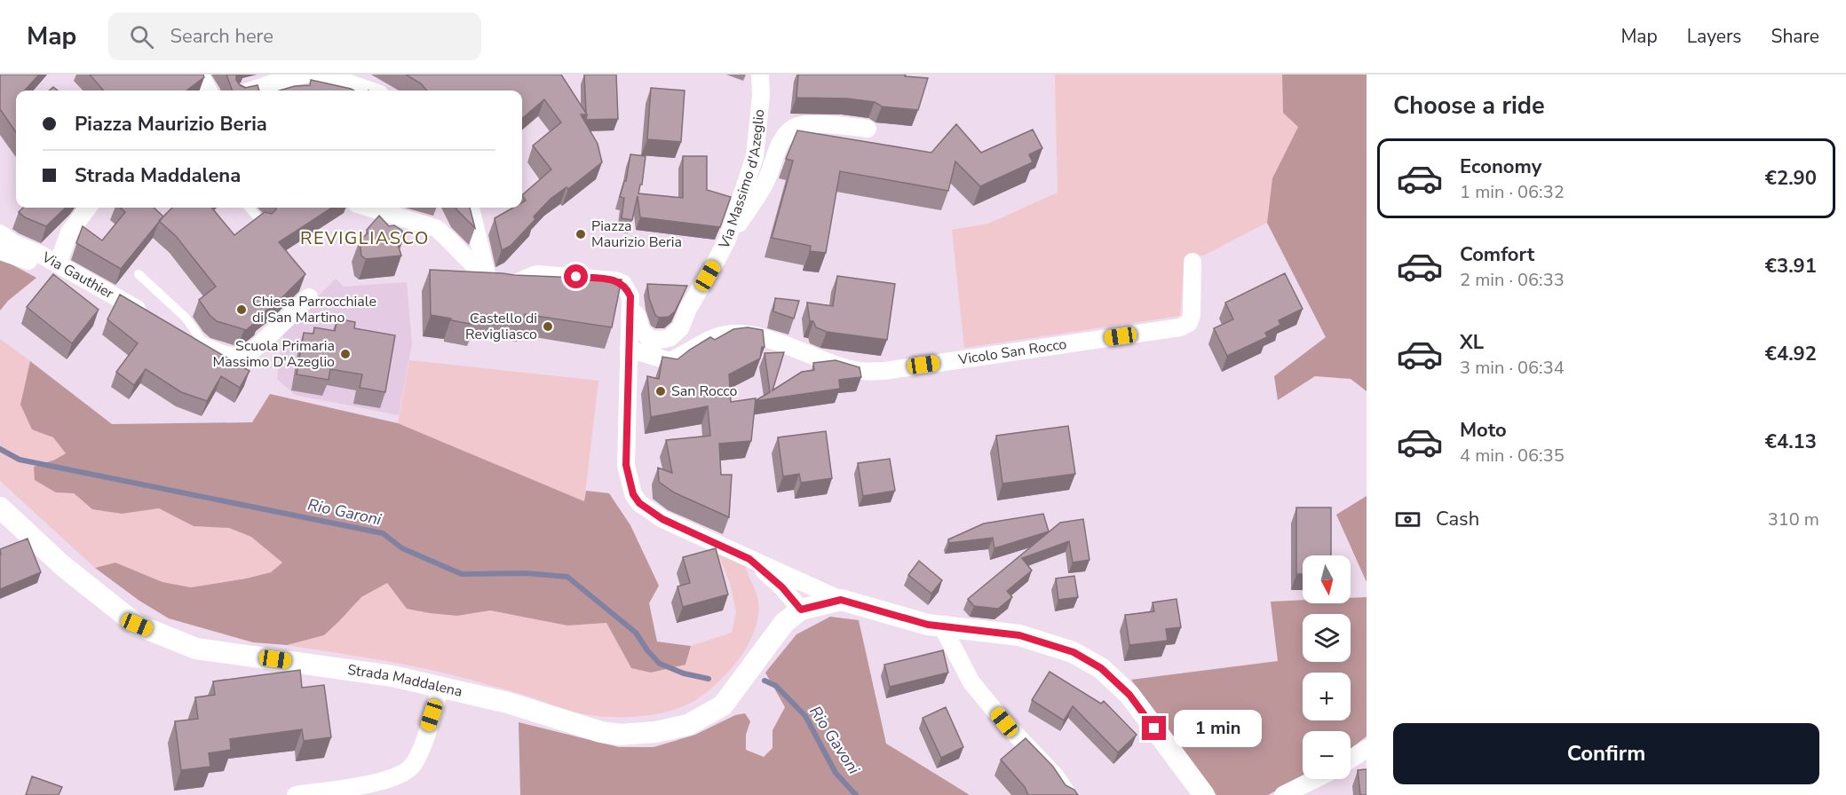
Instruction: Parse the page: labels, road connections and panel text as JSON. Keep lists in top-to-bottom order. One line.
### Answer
{"streets":{"street":["Via Massimo d'Azeglio","Via Gauthier","Vicolo San Rocco","Strada Maddalena"]},"crossings":[["Via Massimo d'Azeglio","Strada Maddalena"],["Vicolo San Rocco","Strada Maddalena"]],"districts":["REVIGLIASCO"],"water":["Rio Garoni","Rio Gavoni"],"places":["Piazza Maurizio Beria","Chiesa Parrocchiale di San Martino","Castello di Revigliasco","Scuola Primaria Massimo D'Azeglio","San Rocco"],"north":"bottom","page":{"header":"Map","search":"Search here","nav":["Map","Layers","Share"],"heading":"Choose a ride","banner":["Piazza Maurizio Beria","Strada Maddalena"],"list":[{"name":"Economy","note":"1 min · 06:32","value":"€2.90"},{"name":"Comfort","note":"2 min · 06:33","value":"€3.91"},{"name":"XL","note":"3 min · 06:34","value":"€4.92"},{"name":"Moto","note":"4 min · 06:35","value":"€4.13"}],"pay":["Cash","310 m"],"map_buttons":["+","−"],"bubble":"1 min","buttons":"Confirm"}}
